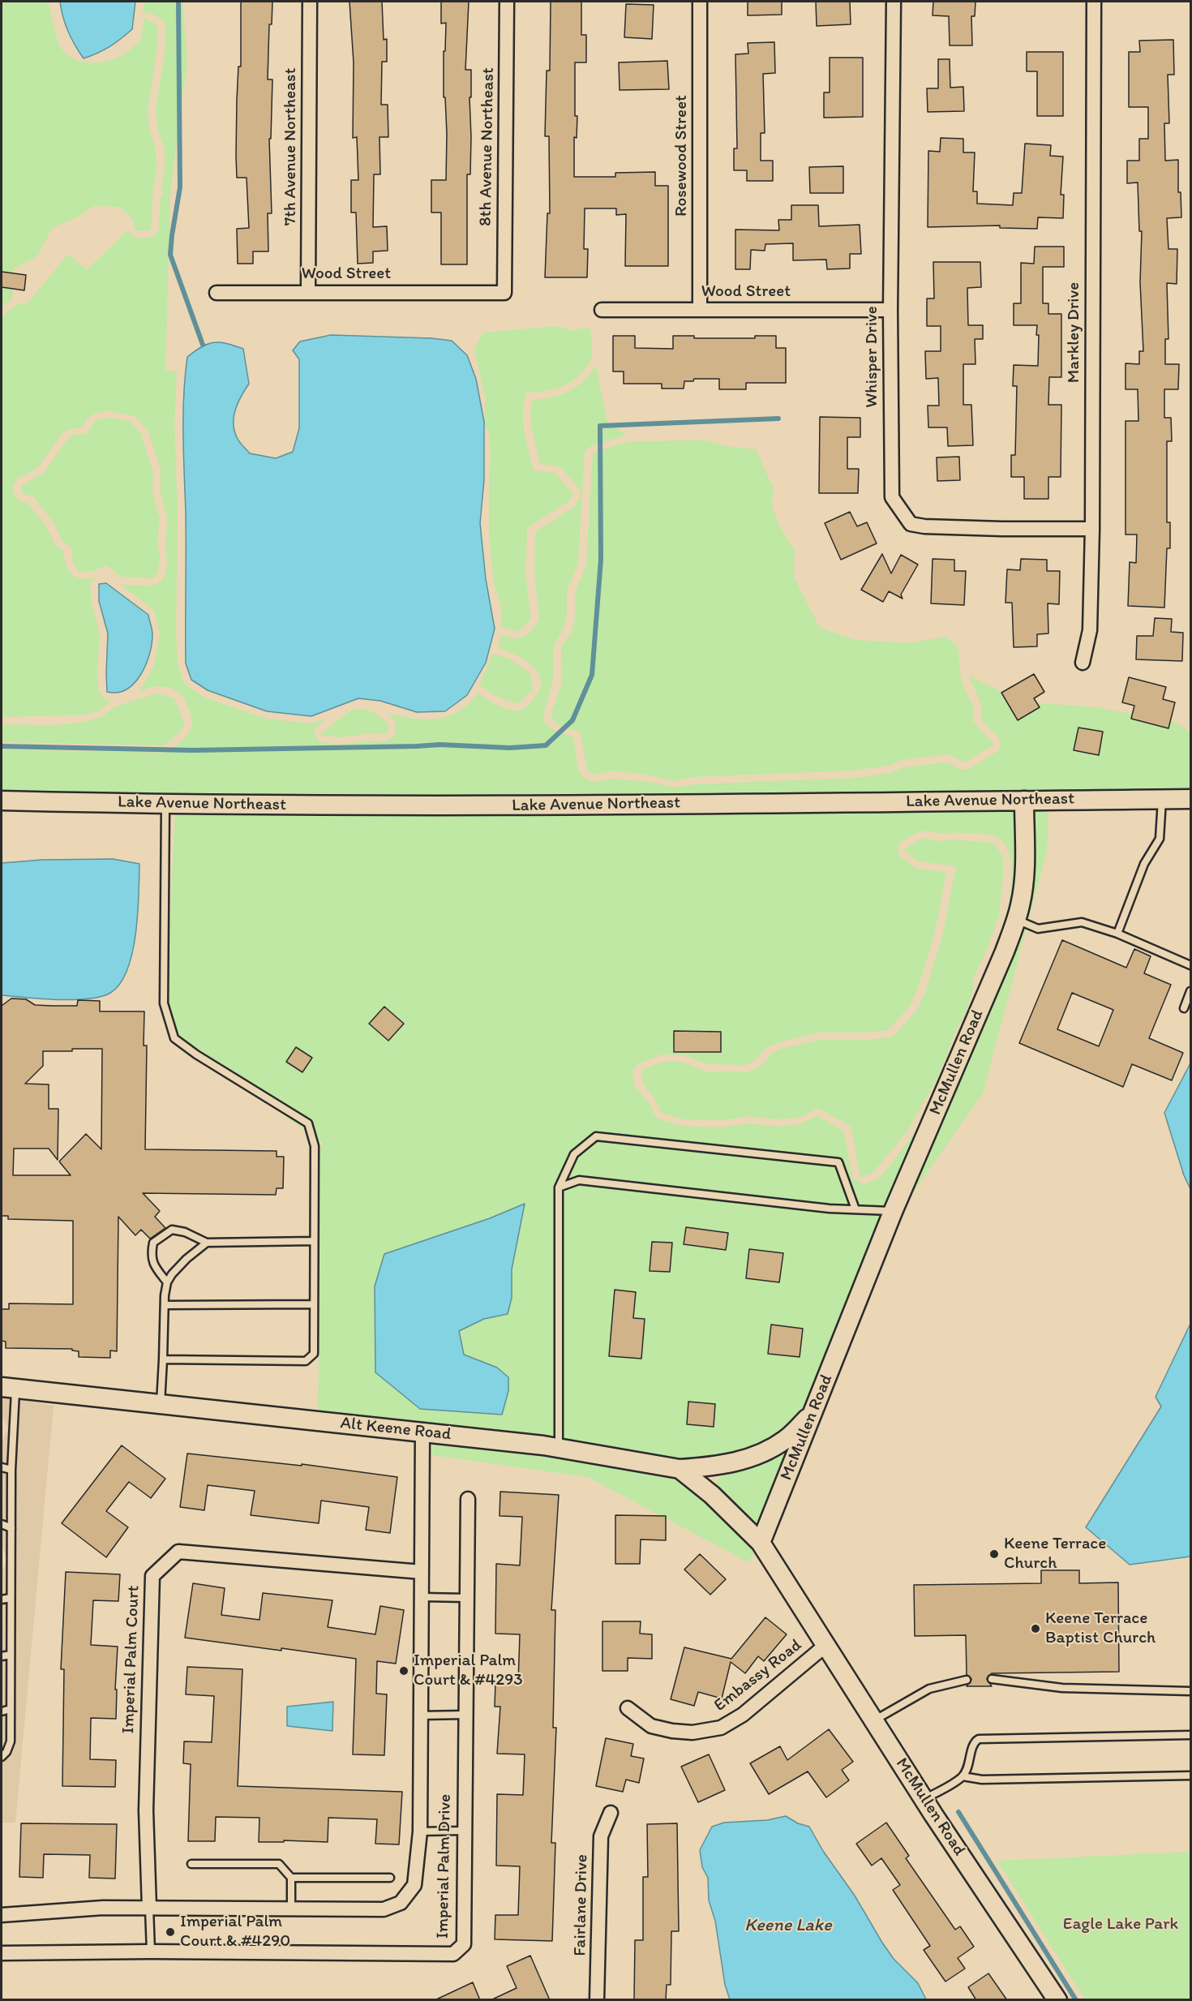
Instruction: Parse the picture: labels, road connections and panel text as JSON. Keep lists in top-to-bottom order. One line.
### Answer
{"streets":{"street":["7th Avenue Northeast","8th Avenue Northeast","Rosewood Street","Wood Street","Markley Drive","Whisper Drive","Lake Avenue Northeast","McMullen Road","Alt Keene Road","Imperial Palm Court","Embassy Road","Imperial Palm Drive","Fairlane Drive"]},"crossings":[["7th Avenue Northeast","Wood Street"],["8th Avenue Northeast","Wood Street"],["Rosewood Street","Wood Street"],["Wood Street","Whisper Drive"],["Markley Drive","Whisper Drive"],["Lake Avenue Northeast","McMullen Road"],["McMullen Road","Alt Keene Road"],["McMullen Road","Embassy Road"]],"water":["Keene Lake"],"parks":["Eagle Lake Park"],"places":["Keene Terrace Church","Keene Terrace Baptist Church","Imperial Palm Court & #4293","Imperial Palm Court & #4290"]}
